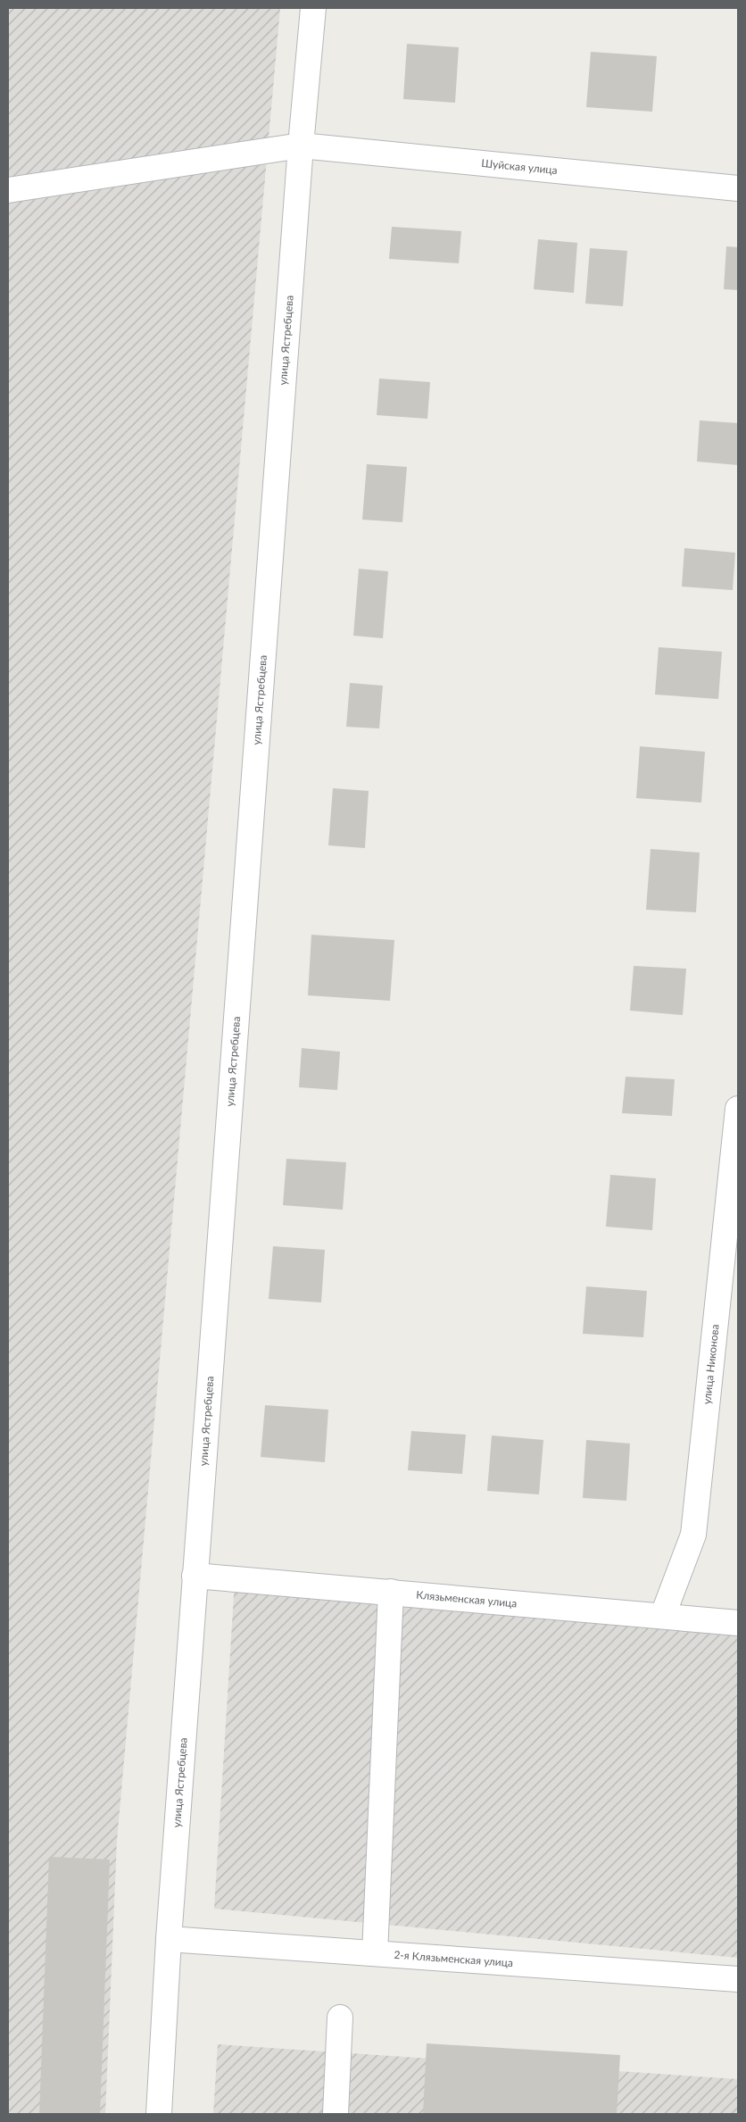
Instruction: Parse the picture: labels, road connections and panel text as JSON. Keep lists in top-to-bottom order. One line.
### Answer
{"streets":{"street":["Шуйская улица","улица Ястребцева","улица Никонова","Клязьменская улица","2-я Клязьменская улица"]},"crossings":[["Шуйская улица","улица Ястребцева"],["улица Ястребцева","Клязьменская улица"],["улица Ястребцева","2-я Клязьменская улица"],["улица Никонова","Клязьменская улица"]]}
